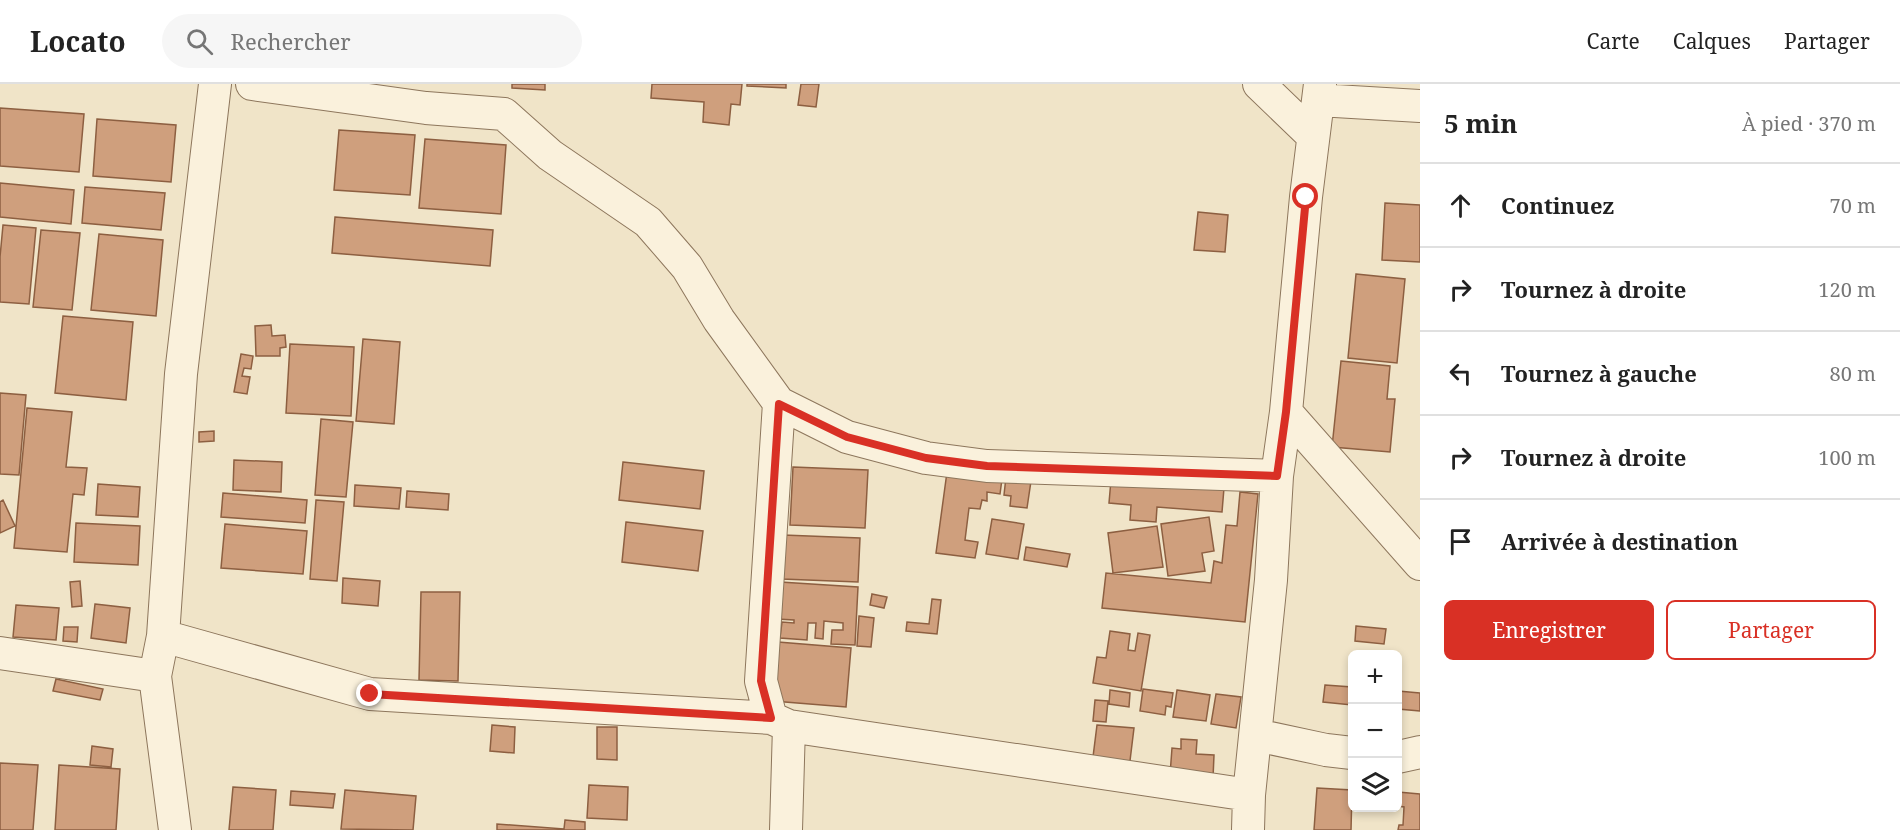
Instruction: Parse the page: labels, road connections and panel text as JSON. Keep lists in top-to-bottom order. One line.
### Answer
{"page":{"header":"Locato","search":"Rechercher","nav":["Carte","Calques","Partager"],"heading":["5 min","À pied · 370 m"],"list":[["Continuez","70 m"],["Tournez à droite","120 m"],["Tournez à gauche","80 m"],["Tournez à droite","100 m"],"Arrivée à destination"],"buttons":["Enregistrer","Partager"],"map_buttons":["+","−"]}}
